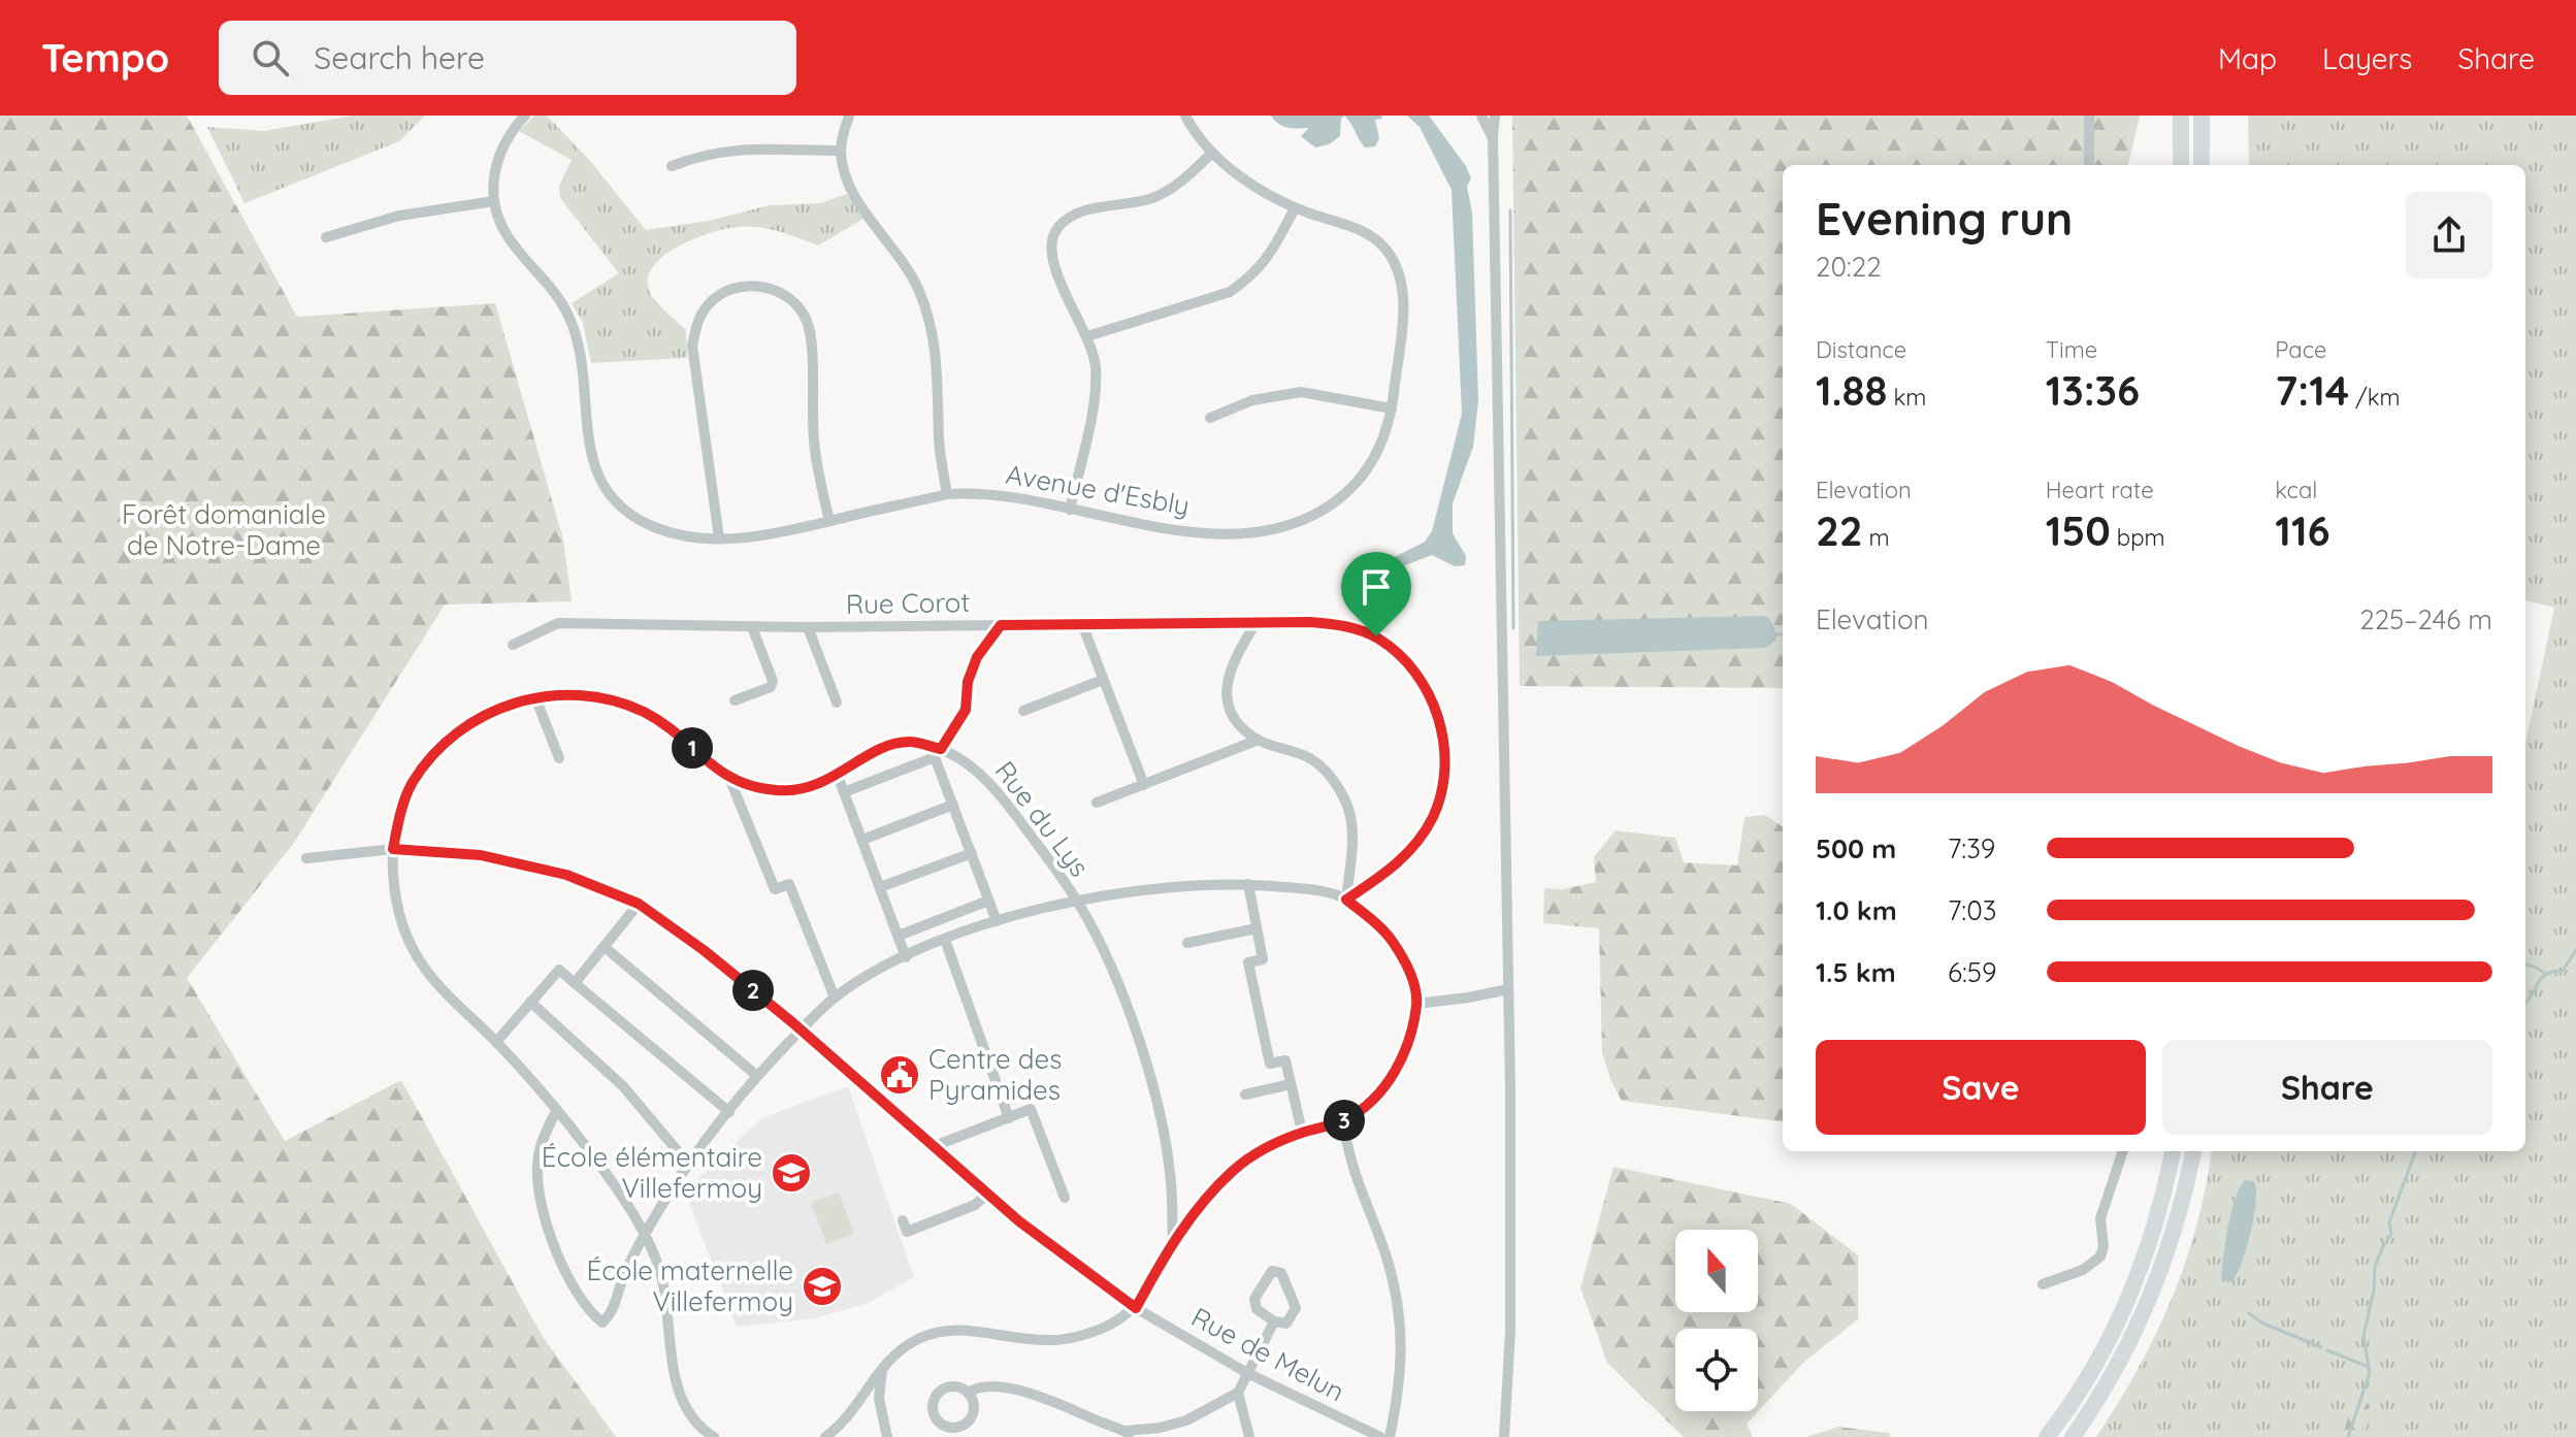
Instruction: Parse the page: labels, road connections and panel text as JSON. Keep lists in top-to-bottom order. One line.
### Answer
{"streets":{"street":["Avenue d'Esbly","Rue Corot","Rue du Lys","Rue de Melun"]},"crossings":[["Rue du Lys","Rue de Melun"]],"parks":["Forêt domaniale de Notre-Dame"],"places":{"public building":["Centre des Pyramides"],"school or university":["École élémentaire Villefermoy","École maternelle Villefermoy"]},"north":"top","page":{"header":"Tempo","search":"Search here","nav":["Map","Layers","Share"],"heading":["Evening run","20:22"],"stats":[["Distance","1.88 km"],["Time","13:36"],["Pace","7:14 /km"],["Elevation","22 m"],["Heart rate","150 bpm"],["kcal","116"]],"chart":["Elevation","225–246 m"],"pins":["1","2","3"],"list":[{"name":"500 m","note":"7:39"},{"name":"1.0 km","note":"7:03"},{"name":"1.5 km","note":"6:59"}],"buttons":["Save","Share"]}}
